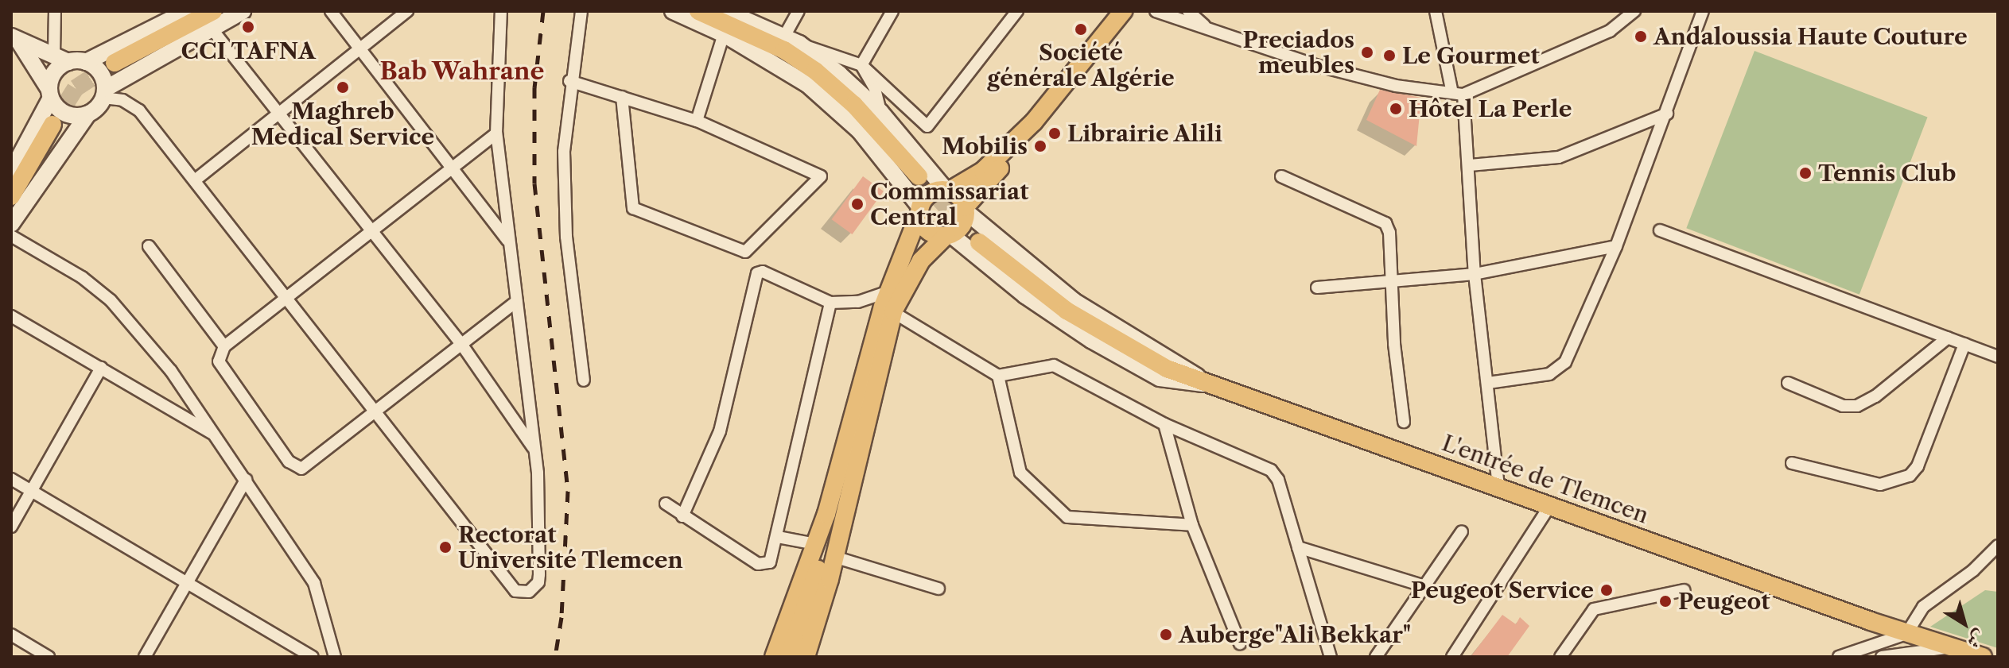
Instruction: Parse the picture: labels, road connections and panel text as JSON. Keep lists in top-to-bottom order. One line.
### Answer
{"streets":{"main road":["L'entrée de Tlemcen"]},"districts":["Bab Wahrane"],"places":["CCI TAFNA","Société générale Algérie","Andaloussia Haute Couture","Preciados meubles","Le Gourmet","Maghreb Medical Service","Hôtel La Perle","Librairie Alili","Mobilis","Tennis Club","Commissariat Central","Rectorat Université Tlemcen","Peugeot Service","Peugeot","Auberge\"Ali Bekkar\""],"north":"bottom right"}
